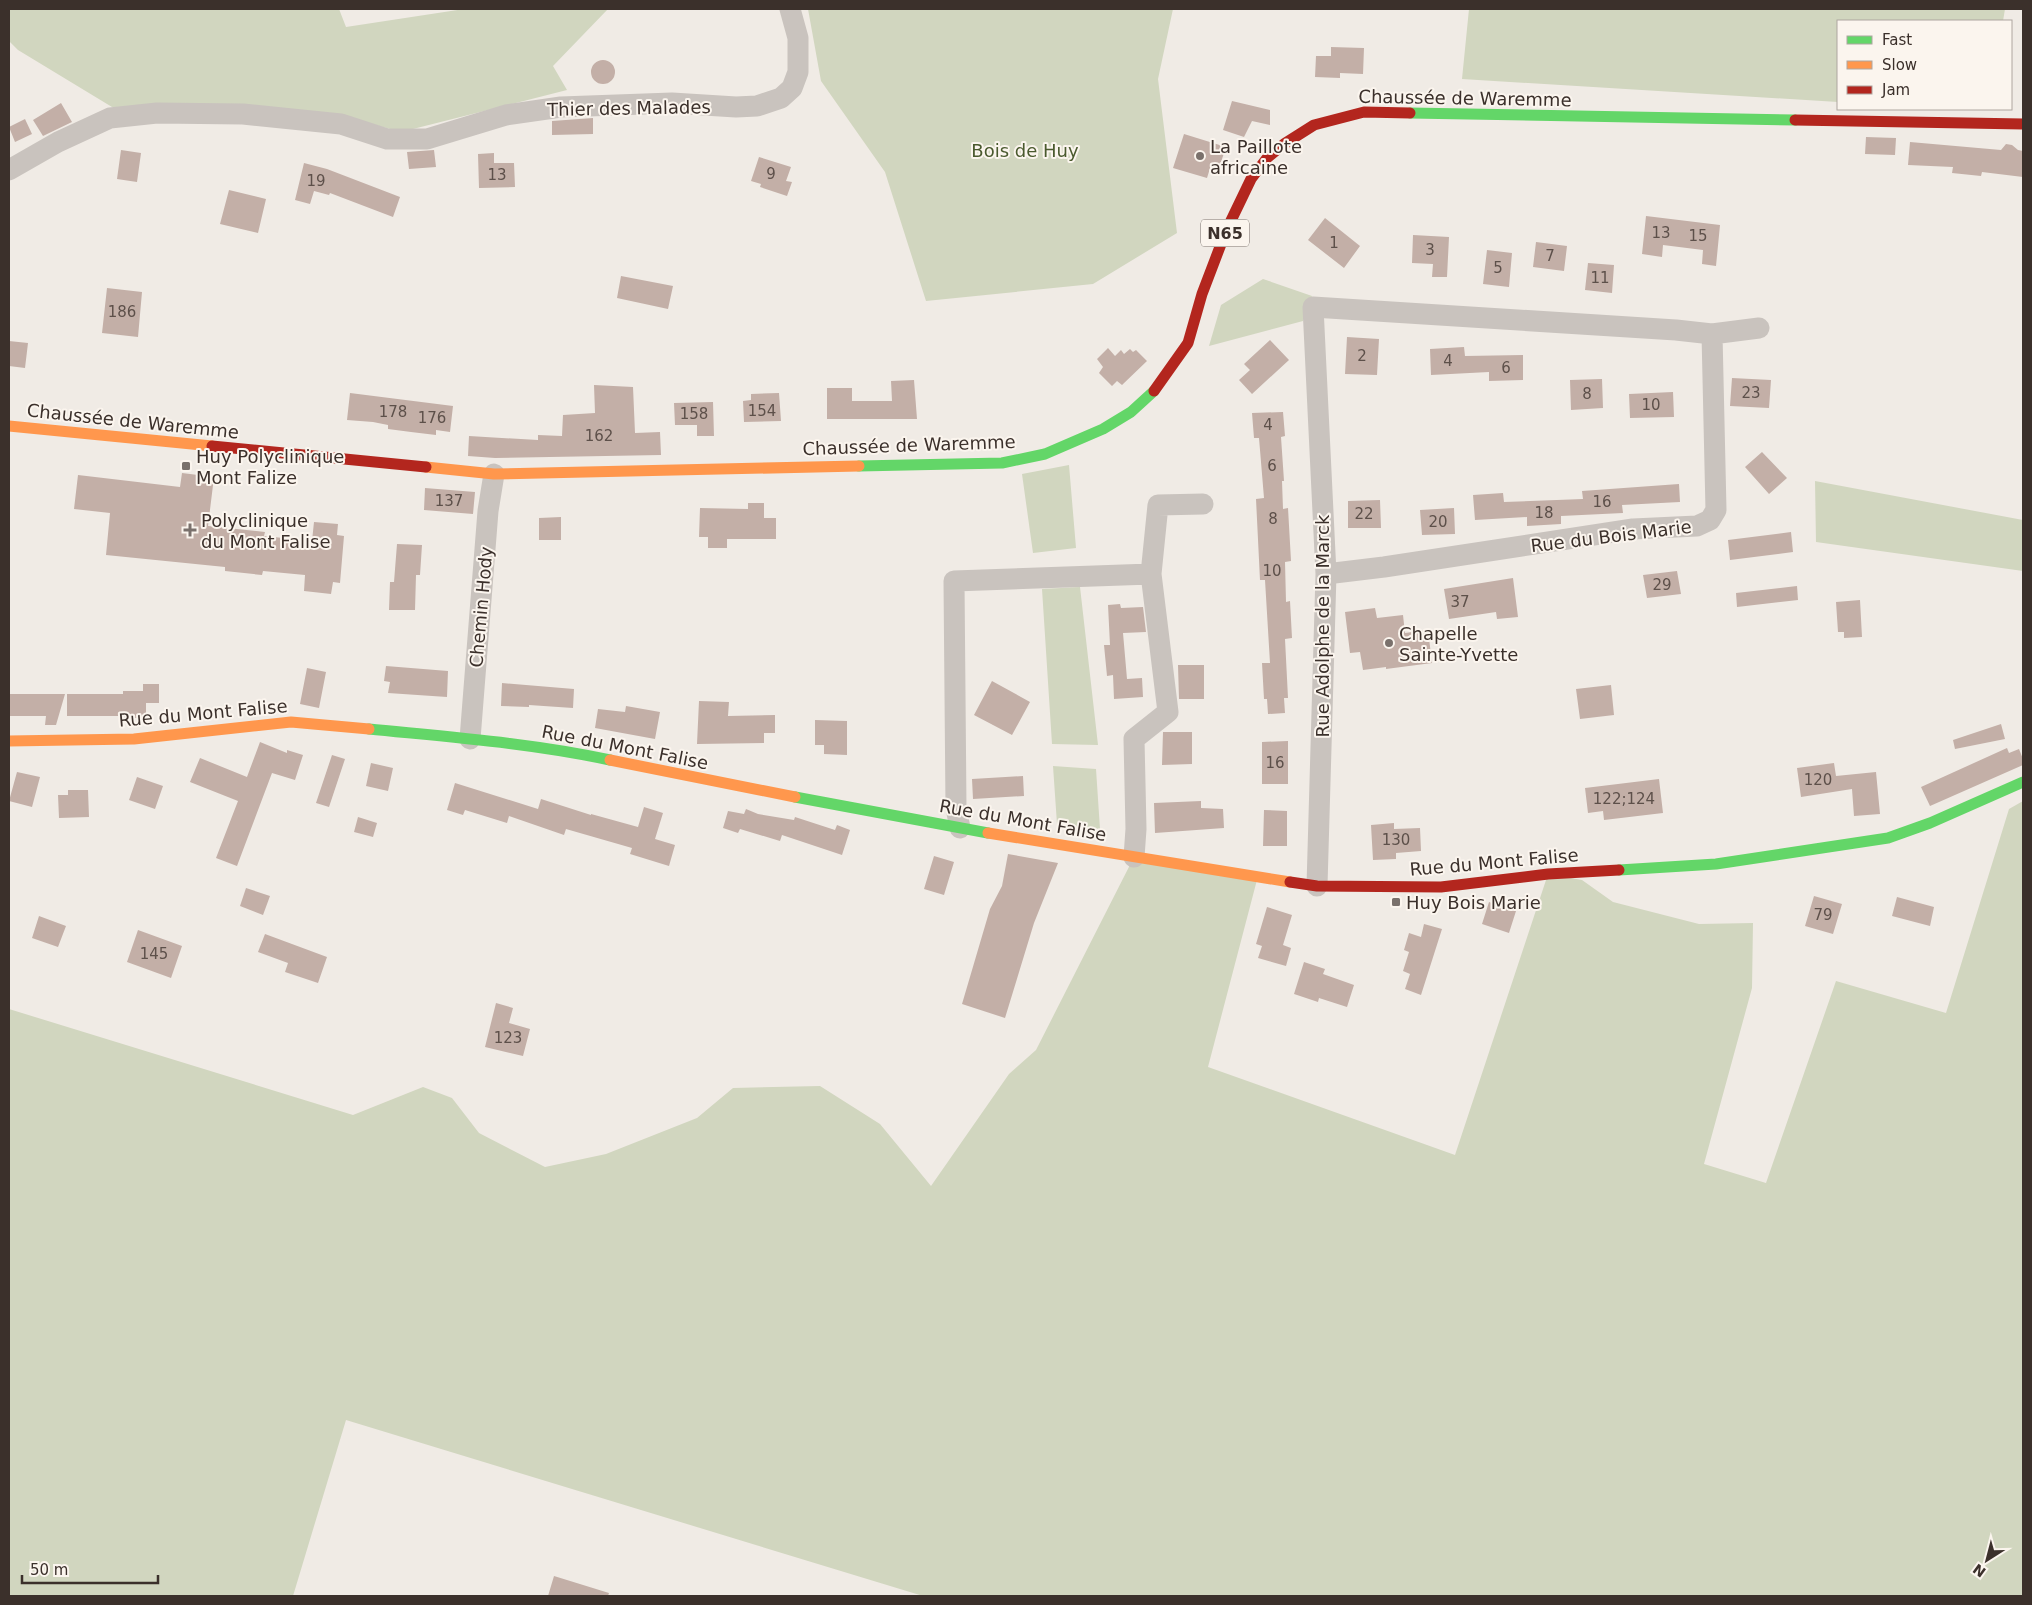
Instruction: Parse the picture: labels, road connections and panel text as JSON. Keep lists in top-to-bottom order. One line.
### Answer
{"streets":{"main road":["Chaussée de Waremme","N65","Rue du Mont Falise"],"street":["Thier des Malades","Rue du Bois Marie","Chemin Hody","Rue Adolphe de la Marck"]},"crossings":[["Chaussée de Waremme","Chemin Hody"],["Rue du Bois Marie","Rue Adolphe de la Marck"],["Chemin Hody","Rue du Mont Falise"],["Rue Adolphe de la Marck","Rue du Mont Falise"]],"parks":["Bois de Huy"],"places":{"other":["La Paillote africaine","Chapelle Sainte-Yvette"],"transit":["Huy Polyclinique Mont Falize","Huy Bois Marie"],"health":["Polyclinique du Mont Falise"]},"house_numbers":["9","13","19","13","15","1","3","7","5","11","186","2","4","6","23","8","10","154","178","158","176","4","162","6","137","16","18","22","8","20","10","29","37","16","120","122;124","130","79","145","123"],"legend":["Fast","Slow","Jam"],"scale_bar":"50 m","north":"bottom left"}
